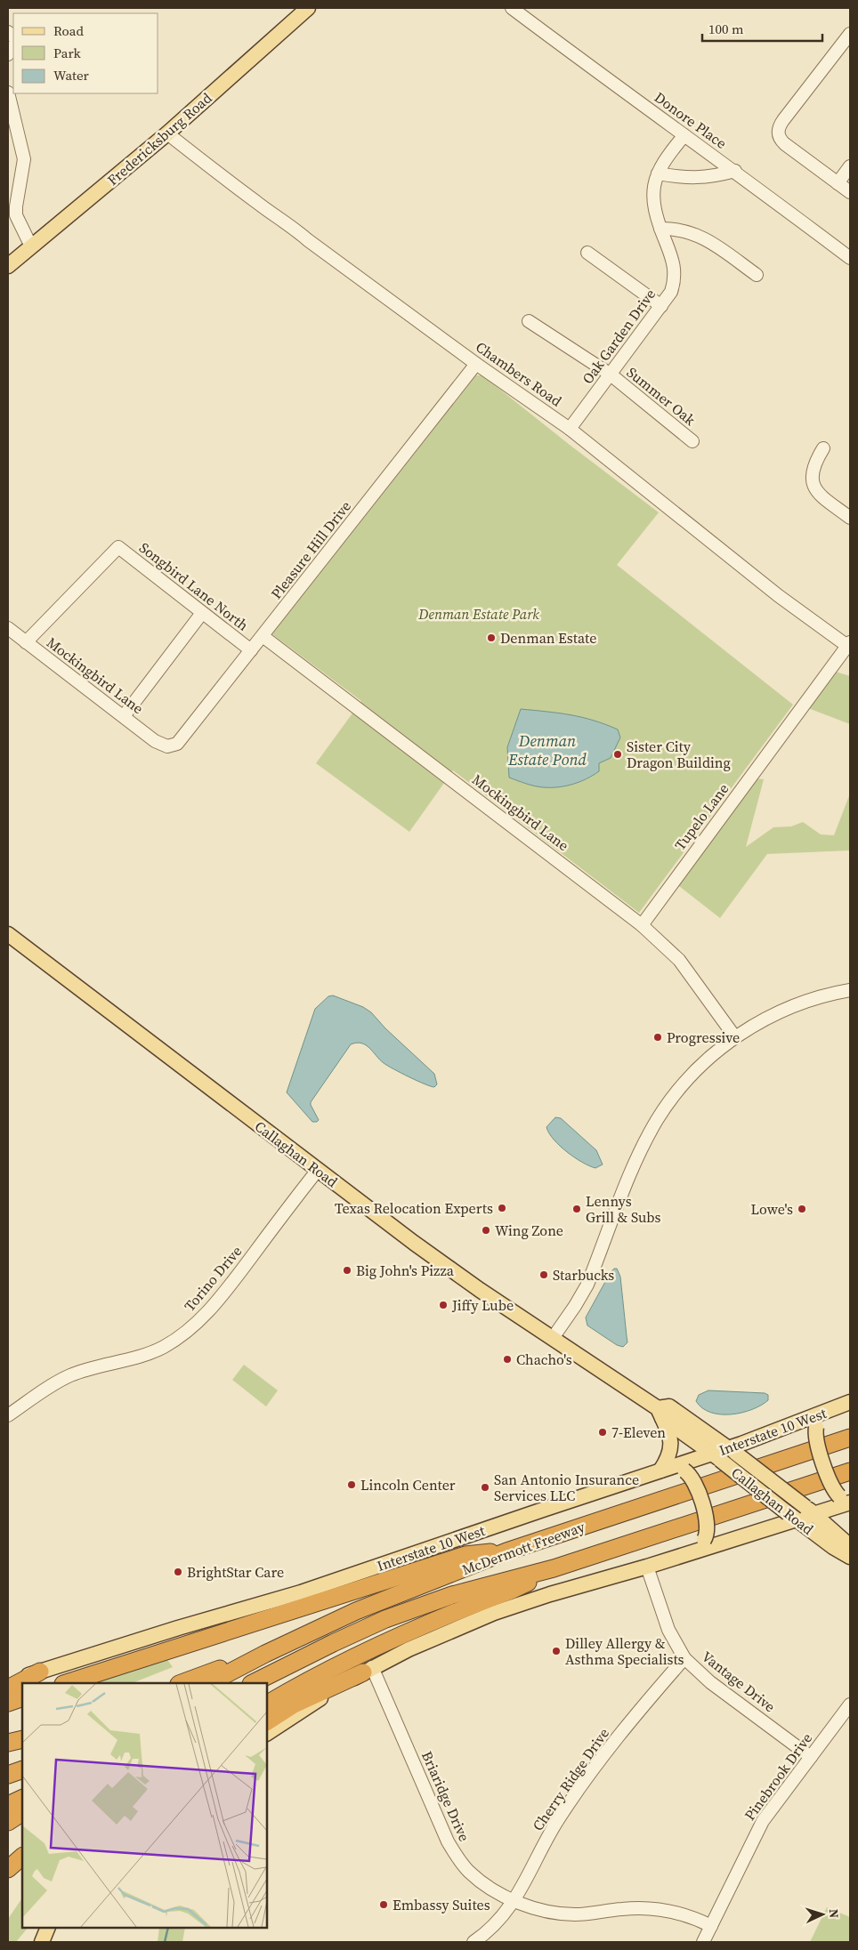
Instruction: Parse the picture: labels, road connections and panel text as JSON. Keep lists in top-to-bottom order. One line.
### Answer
{"streets":{"highway":["McDermott Freeway"],"main road":["Fredericksburg Road","Callaghan Road","Interstate 10 West"],"street":["Donore Place","Oak Garden Drive","Chambers Road","Summer Oak","Pleasure Hill Drive","Songbird Lane North","Mockingbird Lane","Tupelo Lane","Torino Drive","Vantage Drive","Pinebrook Drive","Cherry Ridge Drive","Briaridge Drive"]},"crossings":[["Donore Place","Oak Garden Drive"],["Fredericksburg Road","Chambers Road"],["Oak Garden Drive","Chambers Road"],["Oak Garden Drive","Summer Oak"],["Chambers Road","Pleasure Hill Drive"],["Chambers Road","Tupelo Lane"],["Pleasure Hill Drive","Songbird Lane North"],["Pleasure Hill Drive","Mockingbird Lane"],["Songbird Lane North","Mockingbird Lane"],["Mockingbird Lane","Tupelo Lane"],["Callaghan Road","Torino Drive"],["Callaghan Road","Interstate 10 West"],["Vantage Drive","Pinebrook Drive"],["Vantage Drive","Cherry Ridge Drive"],["Pinebrook Drive","Briaridge Drive"],["Cherry Ridge Drive","Briaridge Drive"]],"water":["Denman Estate Pond"],"parks":["Denman Estate Park"],"places":["Denman Estate","Sister City Dragon Building","Progressive","Texas Relocation Experts","Lennys Grill & Subs","Lowe's","Wing Zone","Big John's Pizza","Starbucks","Jiffy Lube","Chacho's","7-Eleven","Lincoln Center","San Antonio Insurance Services LLC","BrightStar Care","Dilley Allergy & Asthma Specialists","Embassy Suites"],"legend":["Road","Park","Water"],"scale_bar":"100 m","north":"right"}
